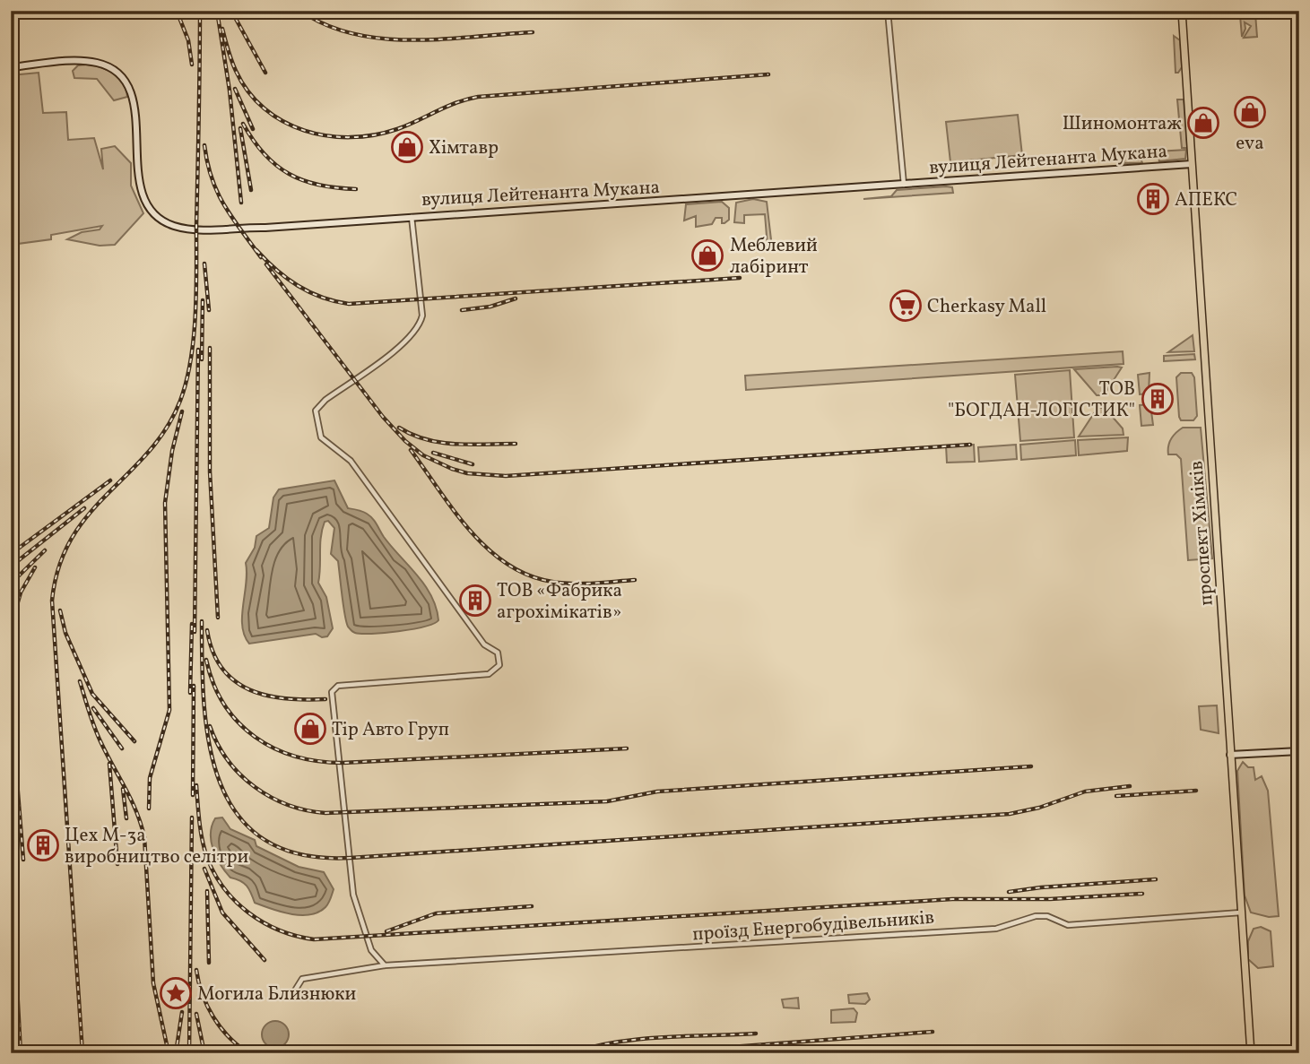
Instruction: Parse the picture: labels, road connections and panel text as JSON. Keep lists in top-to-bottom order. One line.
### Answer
{"streets":{"main road":["вулиця Лейтенанта Мукана","проспект Хіміків"],"street":["проїзд Енергобудівельників"]},"crossings":[["вулиця Лейтенанта Мукана","проспект Хіміків"],["проспект Хіміків","проїзд Енергобудівельників"]],"places":{"shop":["eva","Шиномонтаж","Хімтавр","Меблевий лабіринт","Тір Авто Груп"],"building":["АПЕКС","ТОВ \"БОГДАН-ЛОГІСТИК\"","ТОВ «Фабрика агрохімікатів»","Цех М-3а виробництво селітри"],"supermarket":["Cherkasy Mall"],"place":["Могила Близнюки"]}}
